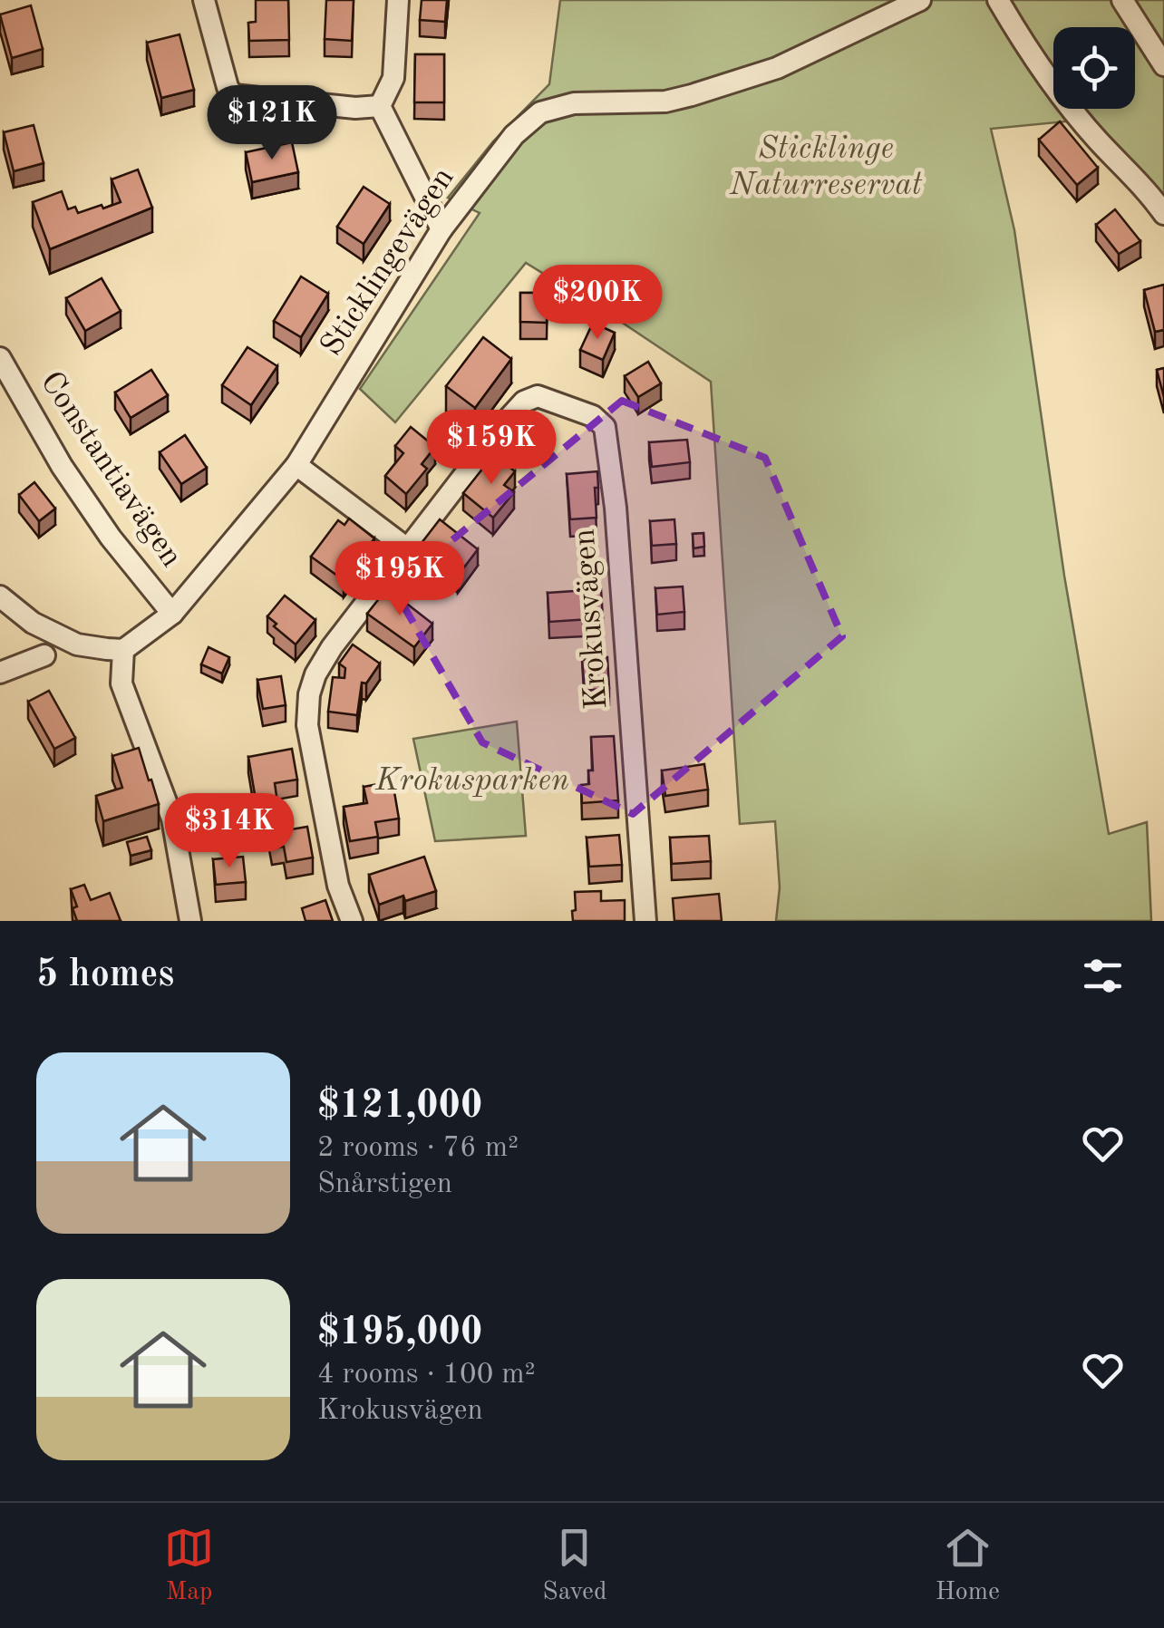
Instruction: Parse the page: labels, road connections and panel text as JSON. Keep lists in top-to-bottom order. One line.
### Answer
{"streets":{"street":["Sticklingevägen","Constantiavägen","Krokusvägen"]},"crossings":[["Sticklingevägen","Constantiavägen"]],"parks":["Sticklinge Naturreservat","Krokusparken"],"page":{"price":["$121K","$200K","$159K","$195K","$314K"],"heading":"5 homes","list":[{"name":"$121,000","note":"2 rooms · 76 m² · Snårstigen"},{"name":"$195,000","note":"4 rooms · 100 m² · Krokusvägen"}],"tabs":["Map","Saved","Home"]}}
